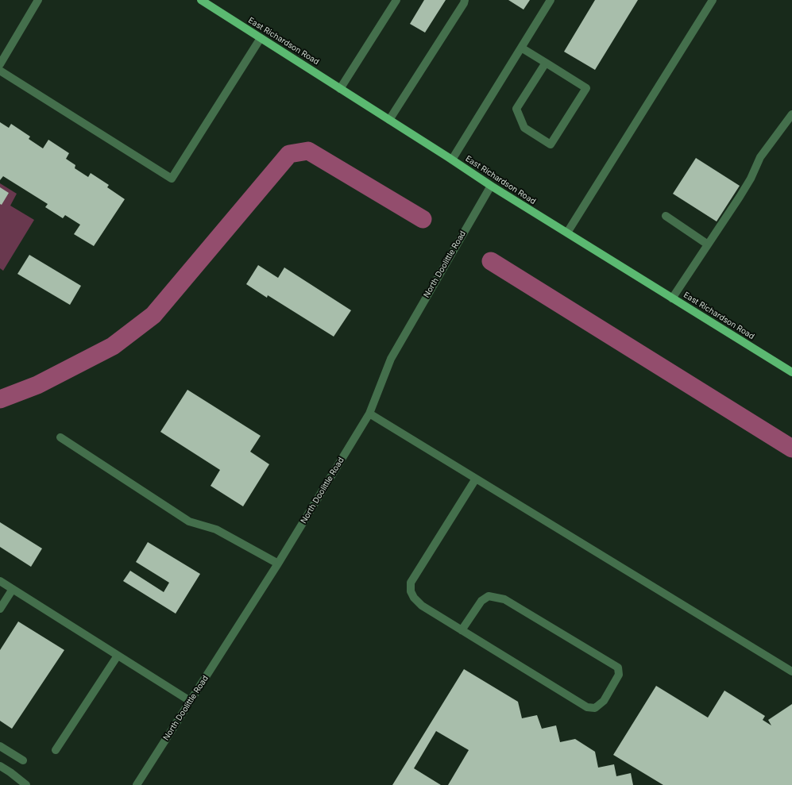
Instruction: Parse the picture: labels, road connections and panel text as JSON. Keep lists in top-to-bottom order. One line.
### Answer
{"streets":{"main road":["East Richardson Road"],"street":["North Doolittle Road"]},"crossings":[["East Richardson Road","North Doolittle Road"]]}
